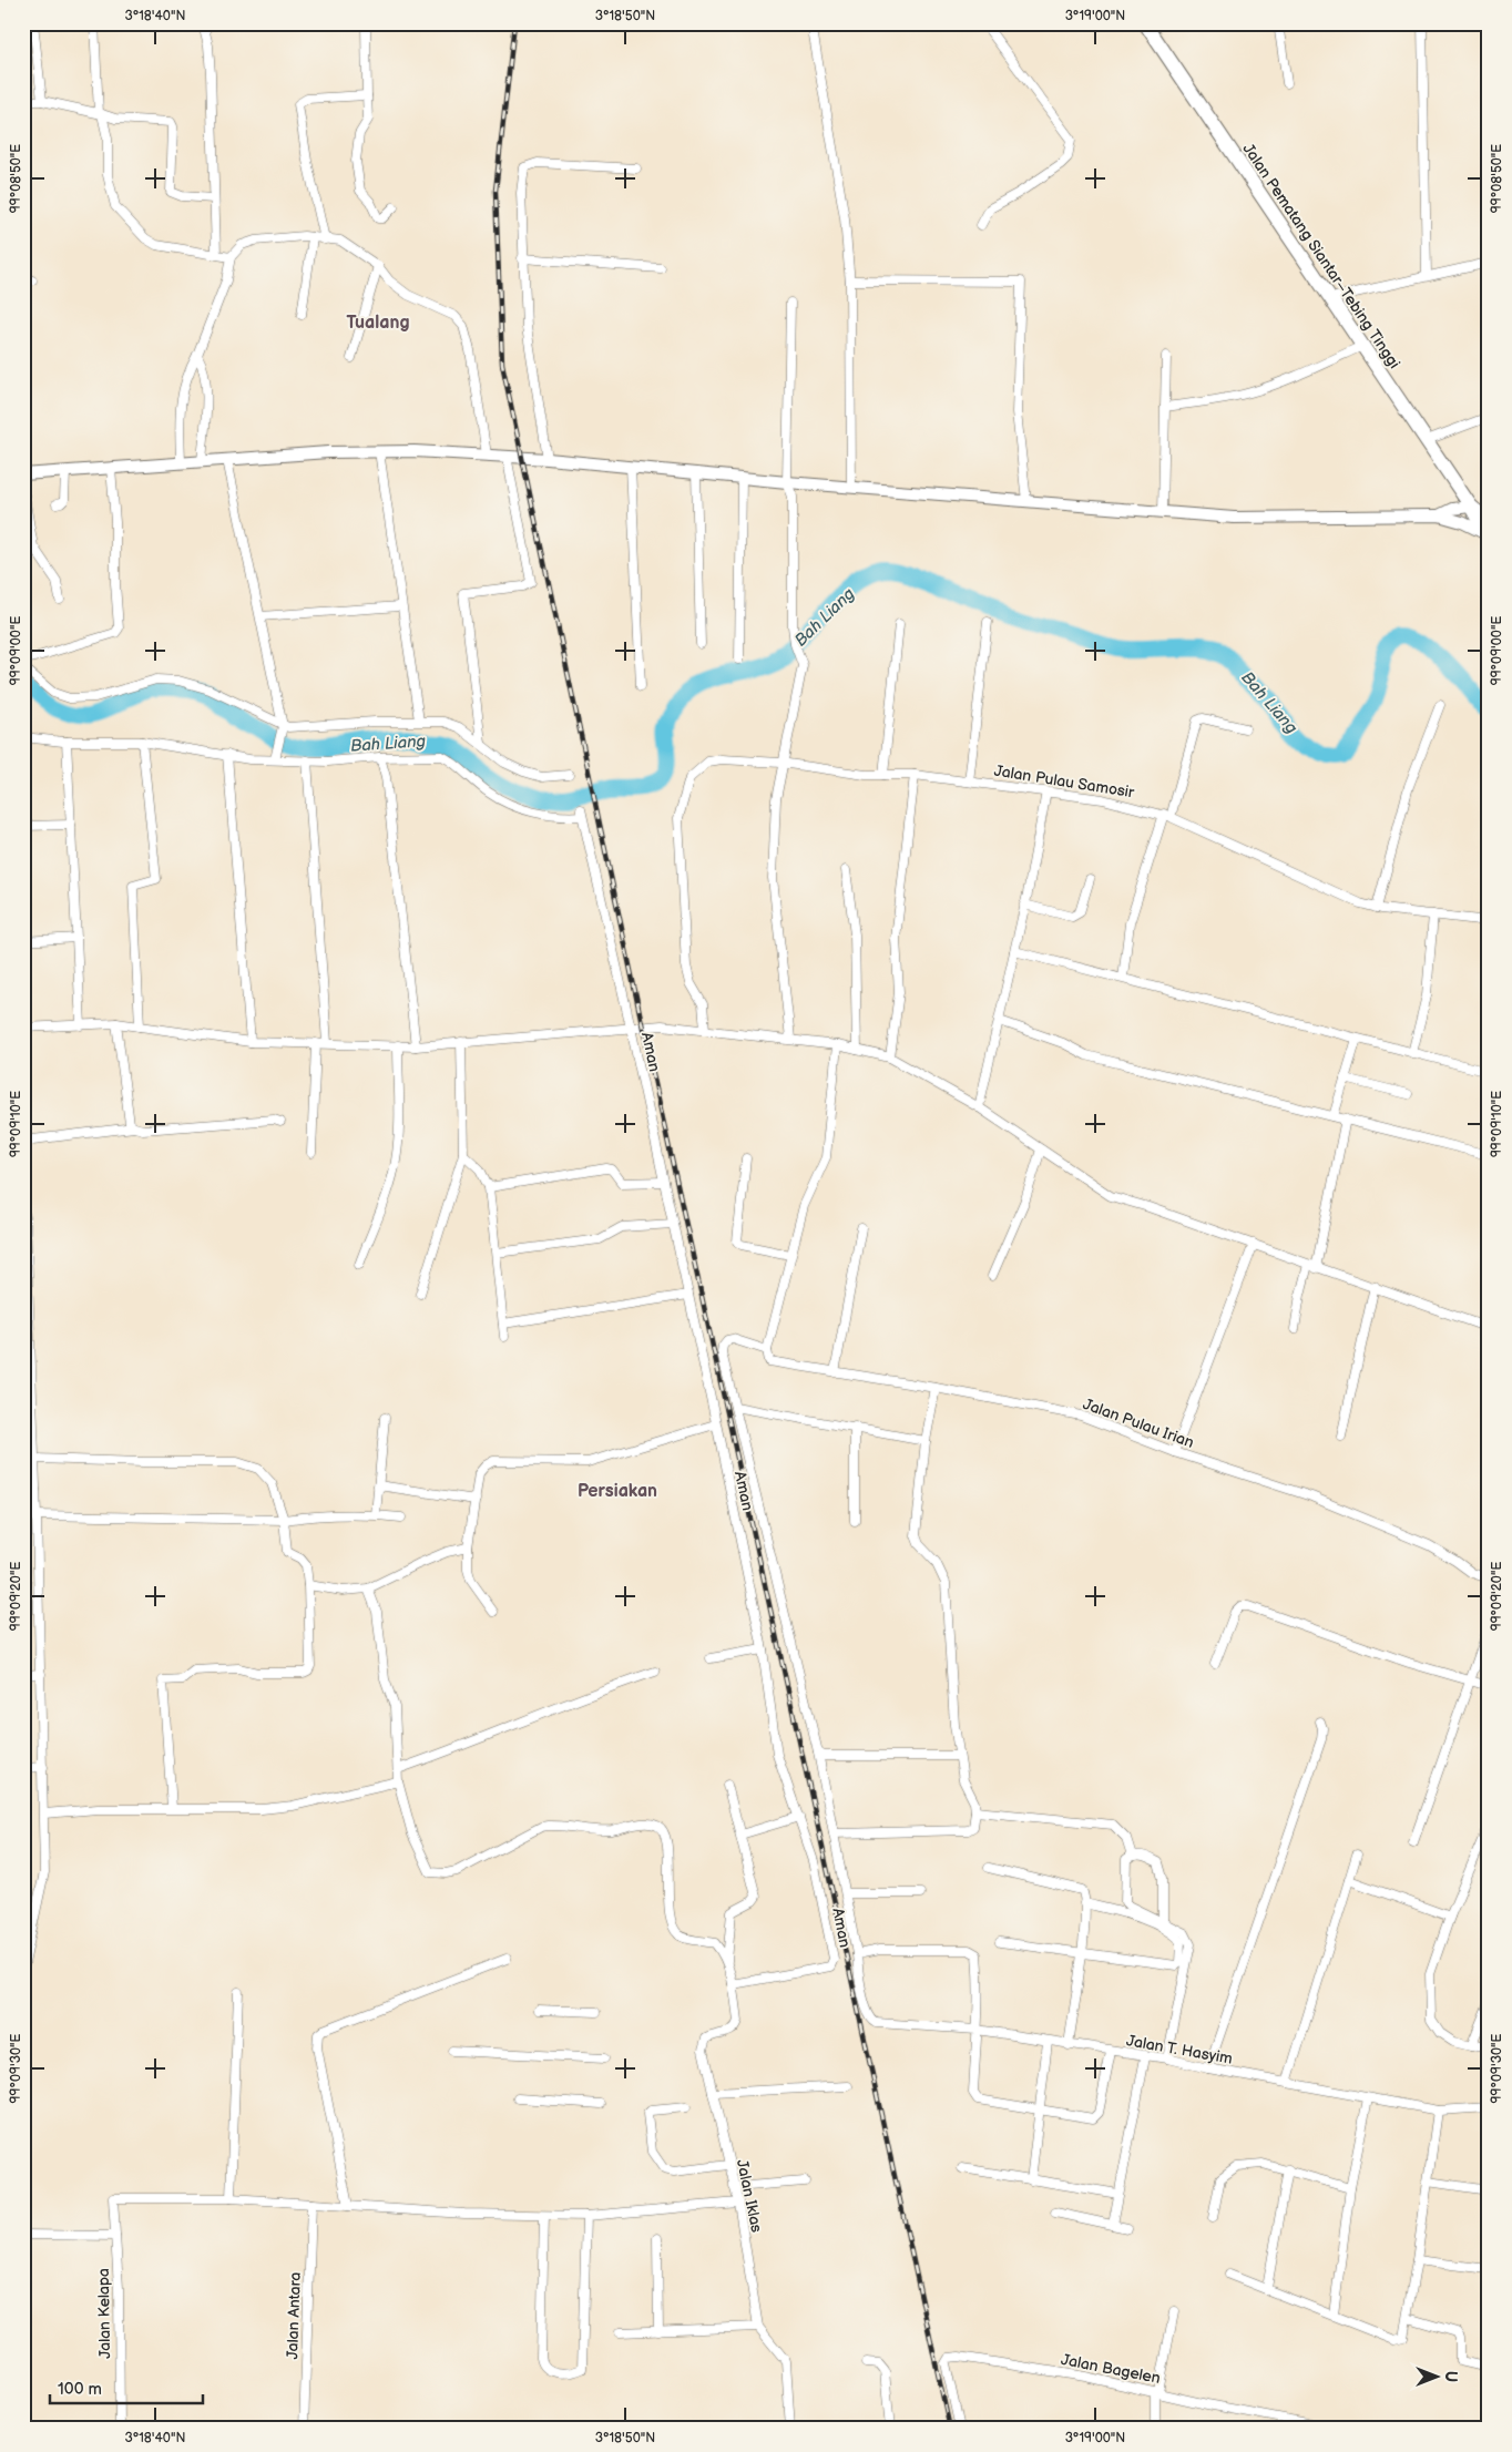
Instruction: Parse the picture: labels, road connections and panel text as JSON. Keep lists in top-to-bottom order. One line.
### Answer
{"streets":{"highway":["Jalan Pematang Siantar–Tebing Tinggi"],"street":["Jalan Pulau Samosir","Aman","Jalan Pulau Irian","Jalan T. Hasyim","Jalan Iklas","Jalan Kelapa","Jalan Antara","Jalan Bagelen"]},"crossings":[["Aman","Jalan Iklas"]],"districts":["Tualang","Persiakan"],"water":["Bah Liang"],"scale_bar":"100 m","north":"right","coordinates":["3°18'40\"N","3°18'50\"N","3°19'00\"N","99°08'50\"E","99°09'00\"E","99°09'10\"E","99°09'20\"E","99°09'30\"E"]}
